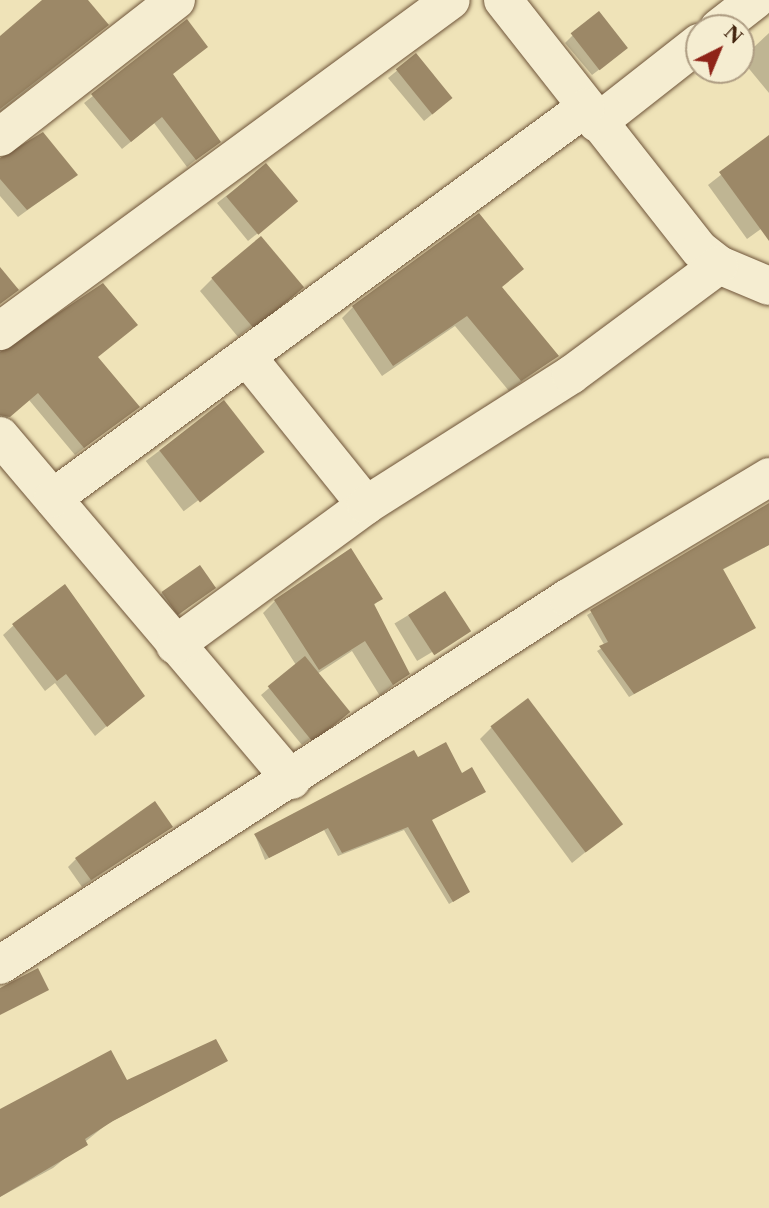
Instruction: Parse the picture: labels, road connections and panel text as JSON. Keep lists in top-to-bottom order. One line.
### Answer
{"north":"top right"}
